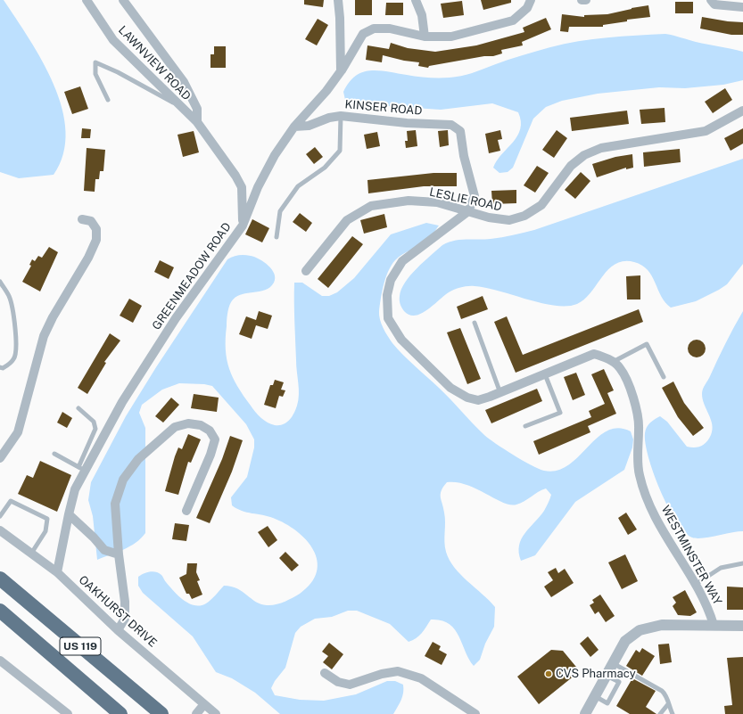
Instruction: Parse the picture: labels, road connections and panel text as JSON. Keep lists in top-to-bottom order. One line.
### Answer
{"streets":{"highway":["US 119"],"street":["LAWNVIEW ROAD","KINSER ROAD","LESLIE ROAD","GREENMEADOW ROAD","WESTMINSTER WAY","OAKHURST DRIVE"]},"crossings":[["LAWNVIEW ROAD","GREENMEADOW ROAD"],["KINSER ROAD","LESLIE ROAD"],["KINSER ROAD","GREENMEADOW ROAD"],["KINSER ROAD","WESTMINSTER WAY"],["LESLIE ROAD","WESTMINSTER WAY"],["GREENMEADOW ROAD","OAKHURST DRIVE"]],"places":["CVS Pharmacy"]}
